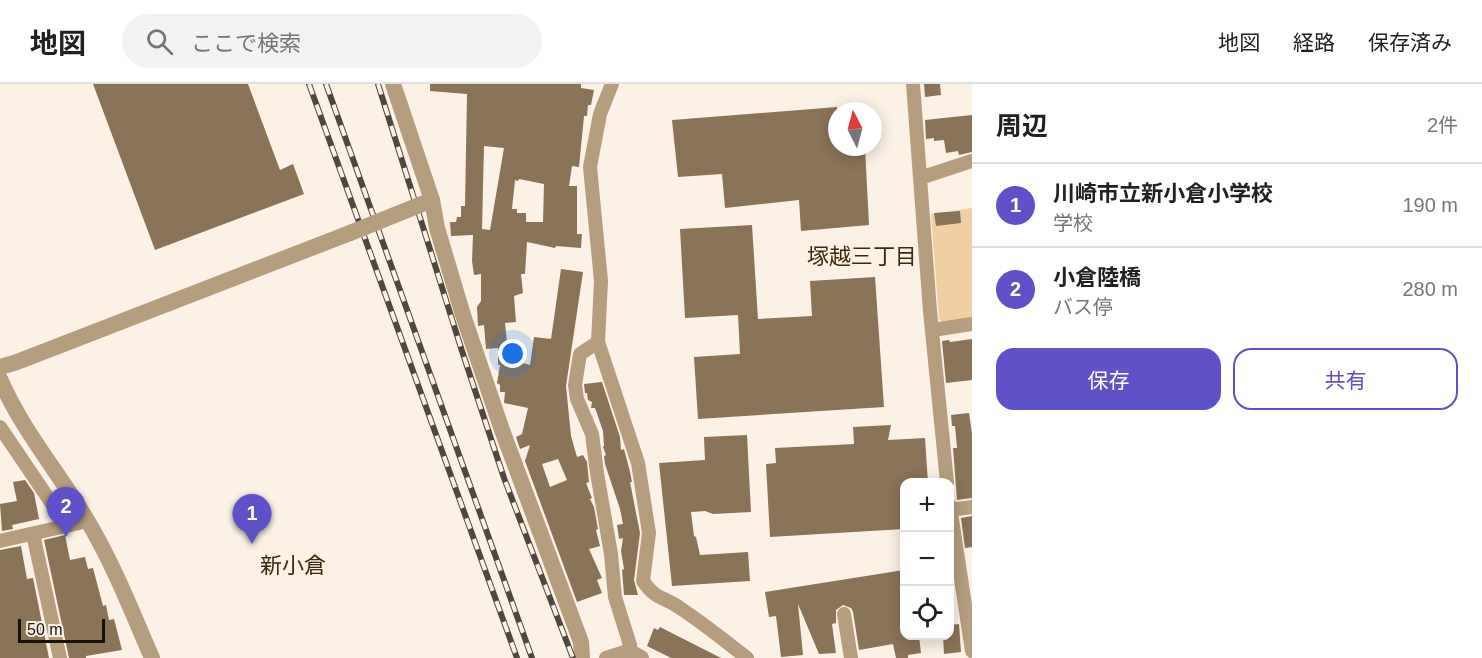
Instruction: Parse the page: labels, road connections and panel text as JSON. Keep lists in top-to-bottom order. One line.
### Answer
{"districts":["塚越三丁目","新小倉"],"scale_bar":"50 m","north":"top","page":{"header":"地図","search":"ここで検索","nav":["地図","経路","保存済み"],"heading":["周辺","2件"],"list":[{"mark":"1","name":"川崎市立新小倉小学校","note":"学校","value":"190 m"},{"mark":"2","name":"小倉陸橋","note":"バス停","value":"280 m"}],"buttons":["保存","共有"],"map_buttons":["+","−"],"pins":["2","1"],"scale":"50 m"}}
